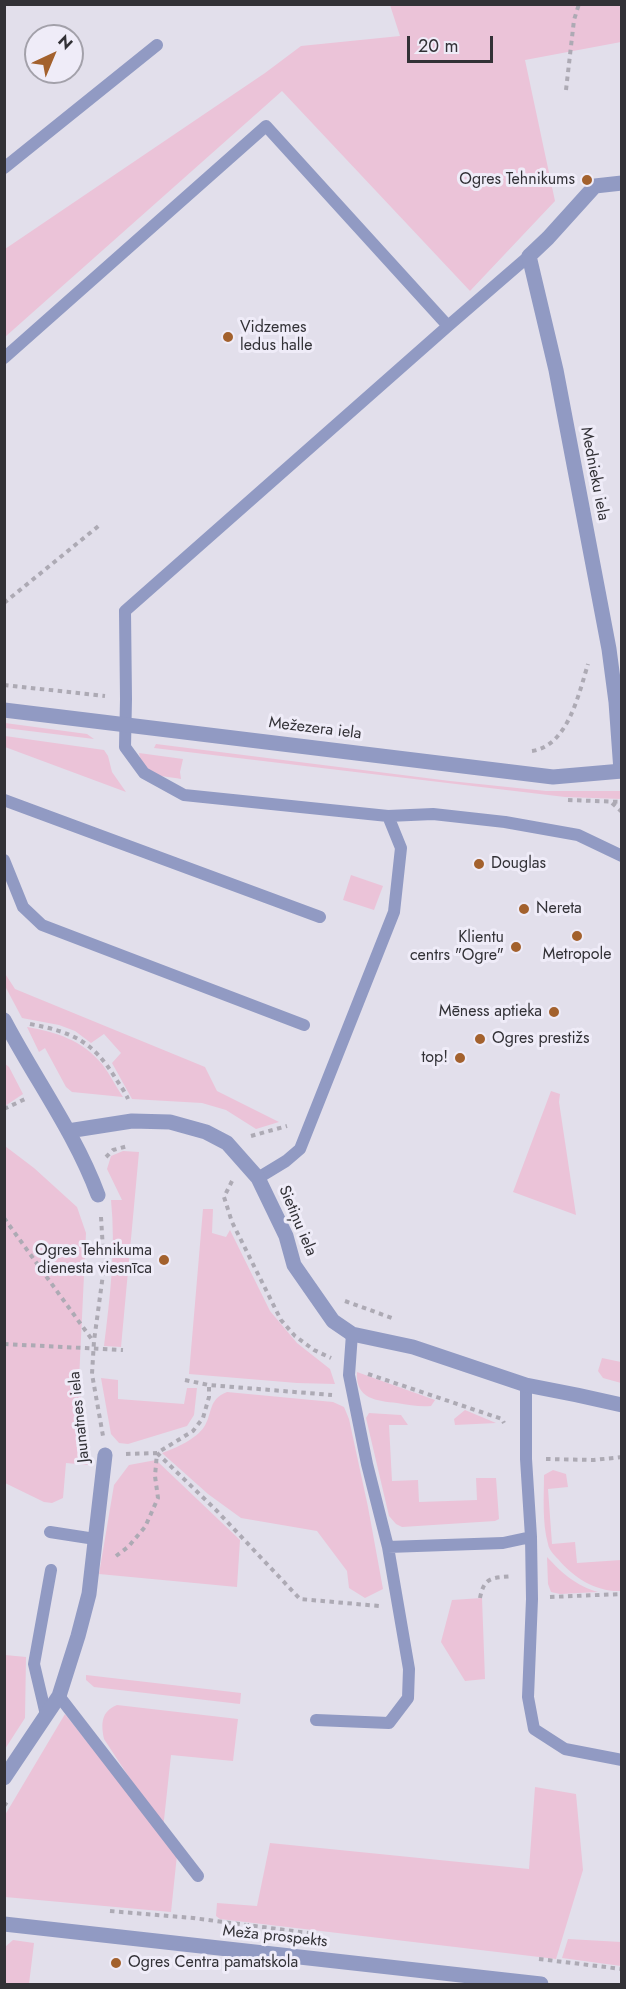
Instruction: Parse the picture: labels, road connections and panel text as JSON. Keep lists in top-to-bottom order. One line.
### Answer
{"streets":{"street":["Mednieku iela","Mežezera iela","Sietiņu iela","Jaunatnes iela","Meža prospekts"]},"crossings":[["Mednieku iela","Mežezera iela"]],"places":["Ogres Tehnikums","Vidzemes ledus halle","Douglas","Nereta","Metropole","Klientu centrs \"Ogre\"","Mēness aptieka","Ogres prestižs","top!","Ogres Tehnikuma dienesta viesnīca","Ogres Centra pamatskola"],"scale_bar":"20 m","north":"top right"}
